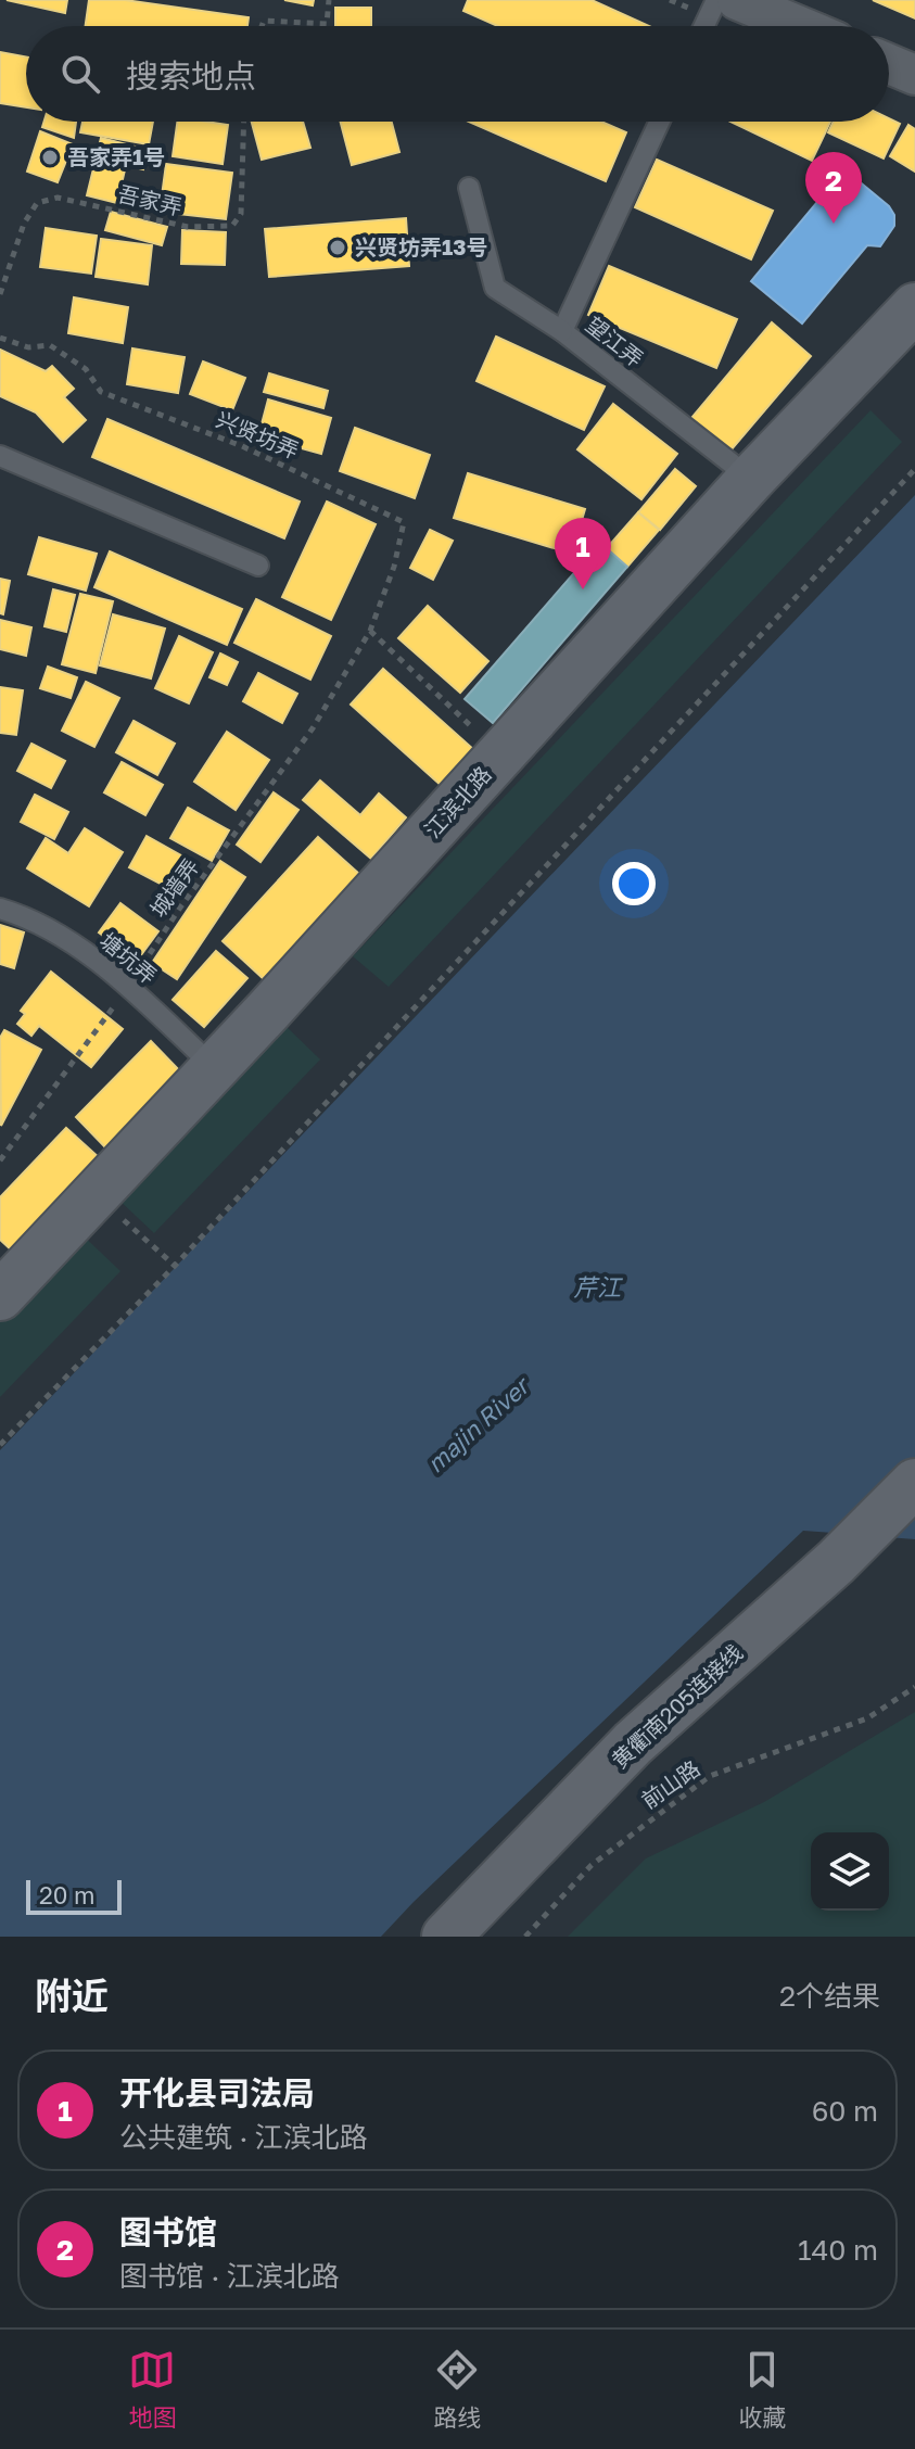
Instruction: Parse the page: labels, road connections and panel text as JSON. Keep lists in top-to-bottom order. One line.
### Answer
{"streets":{"main road":["江滨北路","黄衢南205连接线"],"lane":["望江弄","塘坑弄"],"path":["吾家弄","兴贤坊弄","城墙弄","前山路"]},"crossings":[["望江弄","江滨北路"],["兴贤坊弄","城墙弄"],["江滨北路","塘坑弄"],["城墙弄","塘坑弄"]],"water":["芹江","majin River"],"places":["吾家弄1号","兴贤坊弄13号"],"scale_bar":"20 m","page":{"search":"搜索地点","pins":["2","1"],"scale":"20 m","heading":["附近","2个结果"],"list":[{"mark":"1","name":"开化县司法局","note":"公共建筑 · 江滨北路","value":"60 m"},{"mark":"2","name":"图书馆","note":"图书馆 · 江滨北路","value":"140 m"}],"nav":["地图","路线","收藏"]}}
